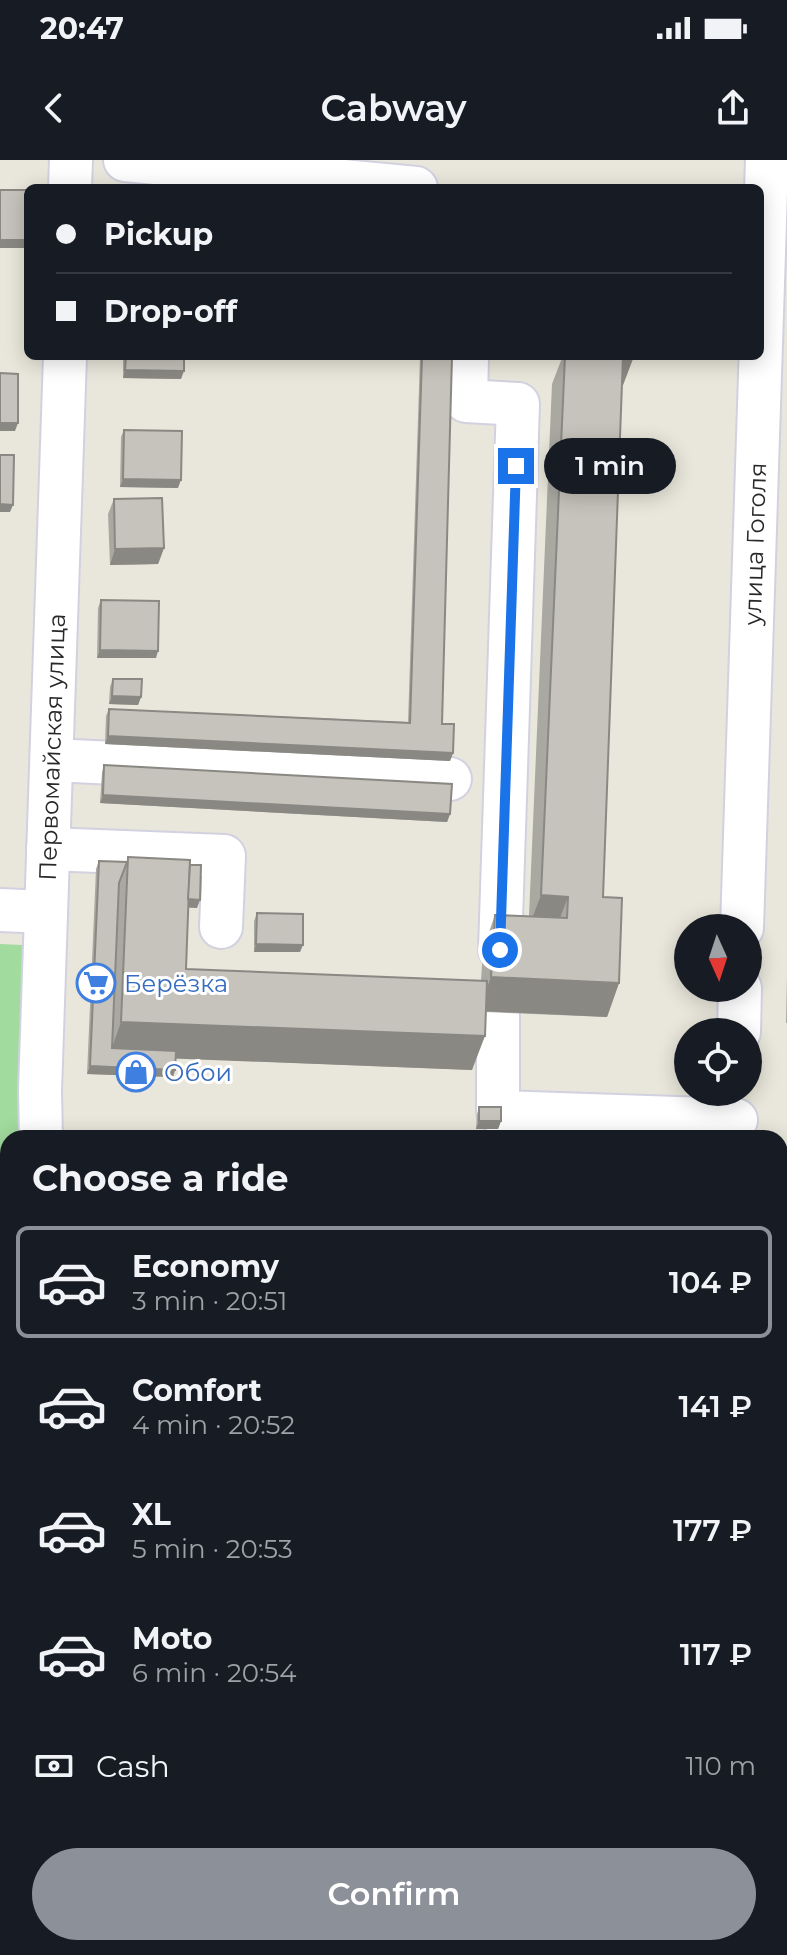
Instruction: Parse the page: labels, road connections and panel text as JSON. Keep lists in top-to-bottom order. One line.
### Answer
{"streets":{"street":["улица Гоголя","Первомайская улица"]},"places":{"supermarket":["Берёзка"],"shop":["Обои"]},"north":"bottom","page":{"status":"20:47","header":"Cabway","banner":["Pickup","Drop-off"],"bubble":"1 min","heading":"Choose a ride","list":[{"name":"Economy","note":"3 min · 20:51","value":"104 ₽"},{"name":"Comfort","note":"4 min · 20:52","value":"141 ₽"},{"name":"XL","note":"5 min · 20:53","value":"177 ₽"},{"name":"Moto","note":"6 min · 20:54","value":"117 ₽"}],"pay":["Cash","110 m"],"buttons":"Confirm"}}
